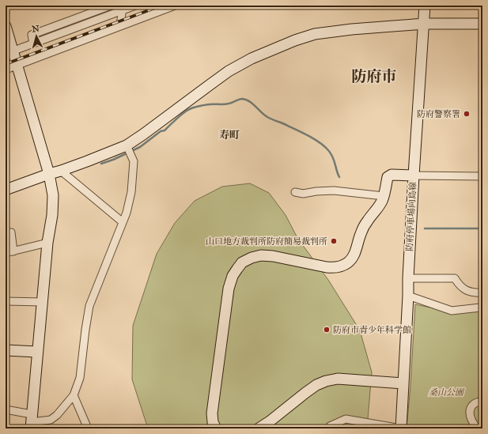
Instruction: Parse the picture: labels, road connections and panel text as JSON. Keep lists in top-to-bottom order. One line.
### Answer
{"streets":{"street":["防府停車場向島線"]},"districts":["防府市","寿町"],"parks":["桑山公園"],"places":["防府警察署","山口地方裁判所防府簡易裁判所","防府市青少年科学館"],"north":"top"}
